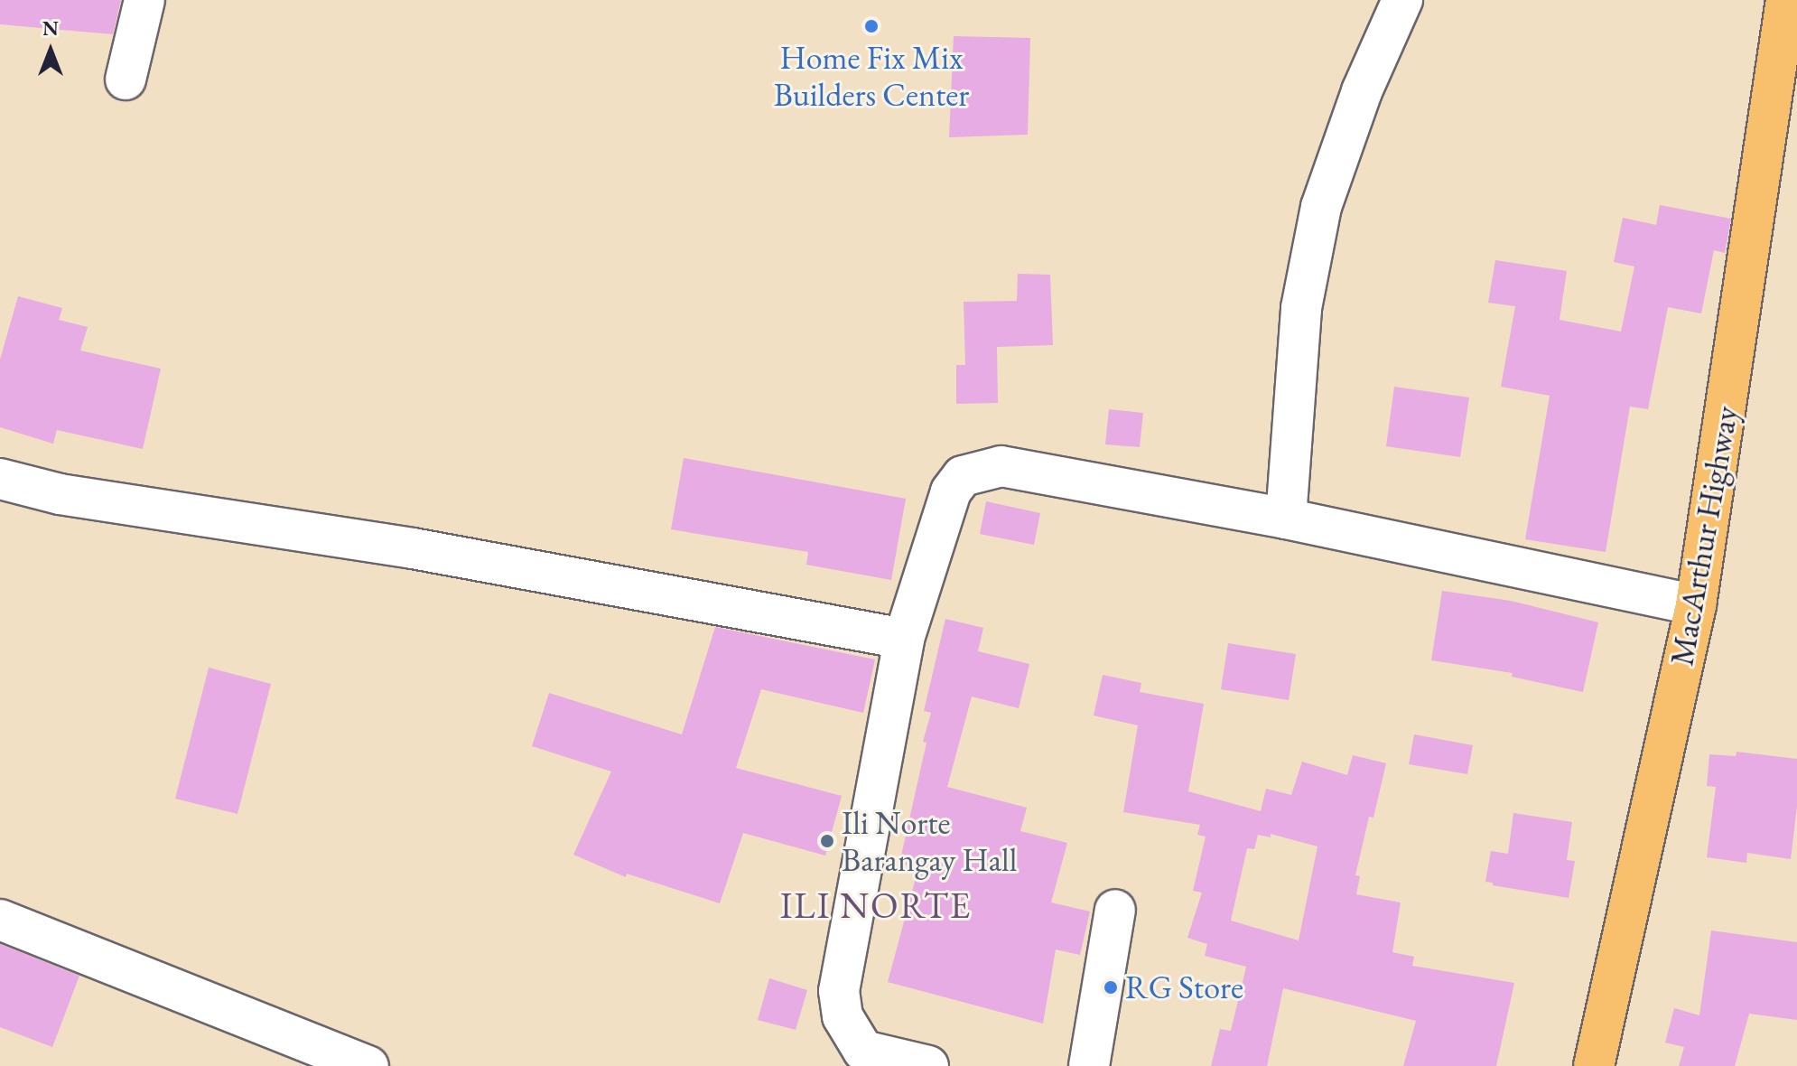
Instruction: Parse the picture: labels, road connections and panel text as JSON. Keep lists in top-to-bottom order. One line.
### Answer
{"streets":{"highway":["MacArthur Highway"]},"districts":["ILI NORTE"],"places":["Home Fix Mix Builders Center","Ili Norte Barangay Hall","RG Store"],"north":"top"}
